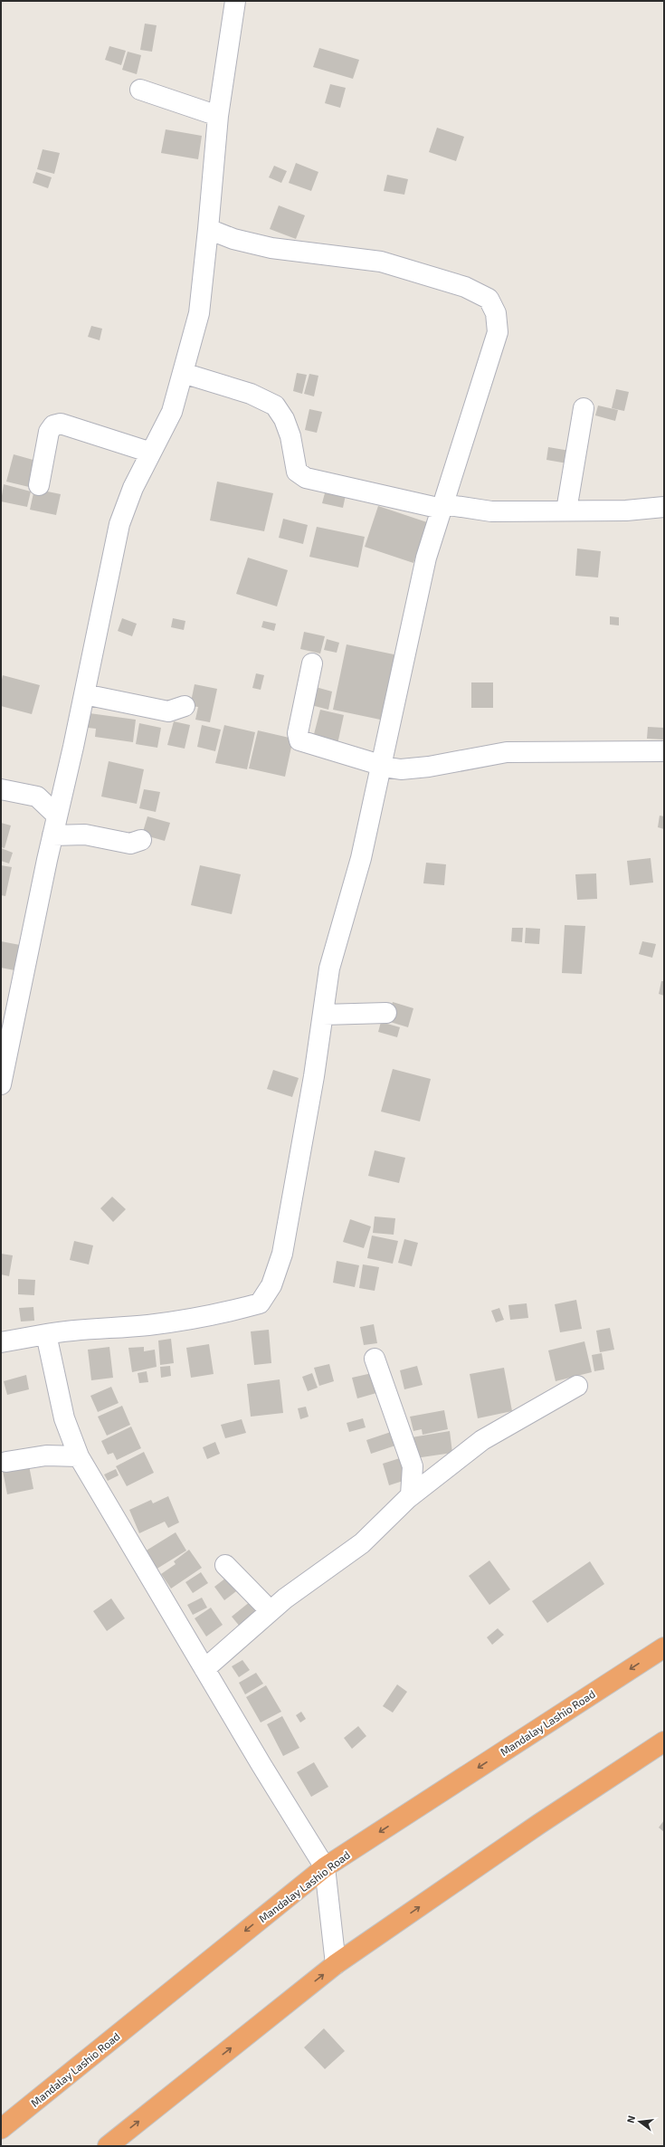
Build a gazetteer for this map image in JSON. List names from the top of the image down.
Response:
{
  "streets": {
    "highway": ["Mandalay Lashio Road"]
  },
  "north": "left"
}
